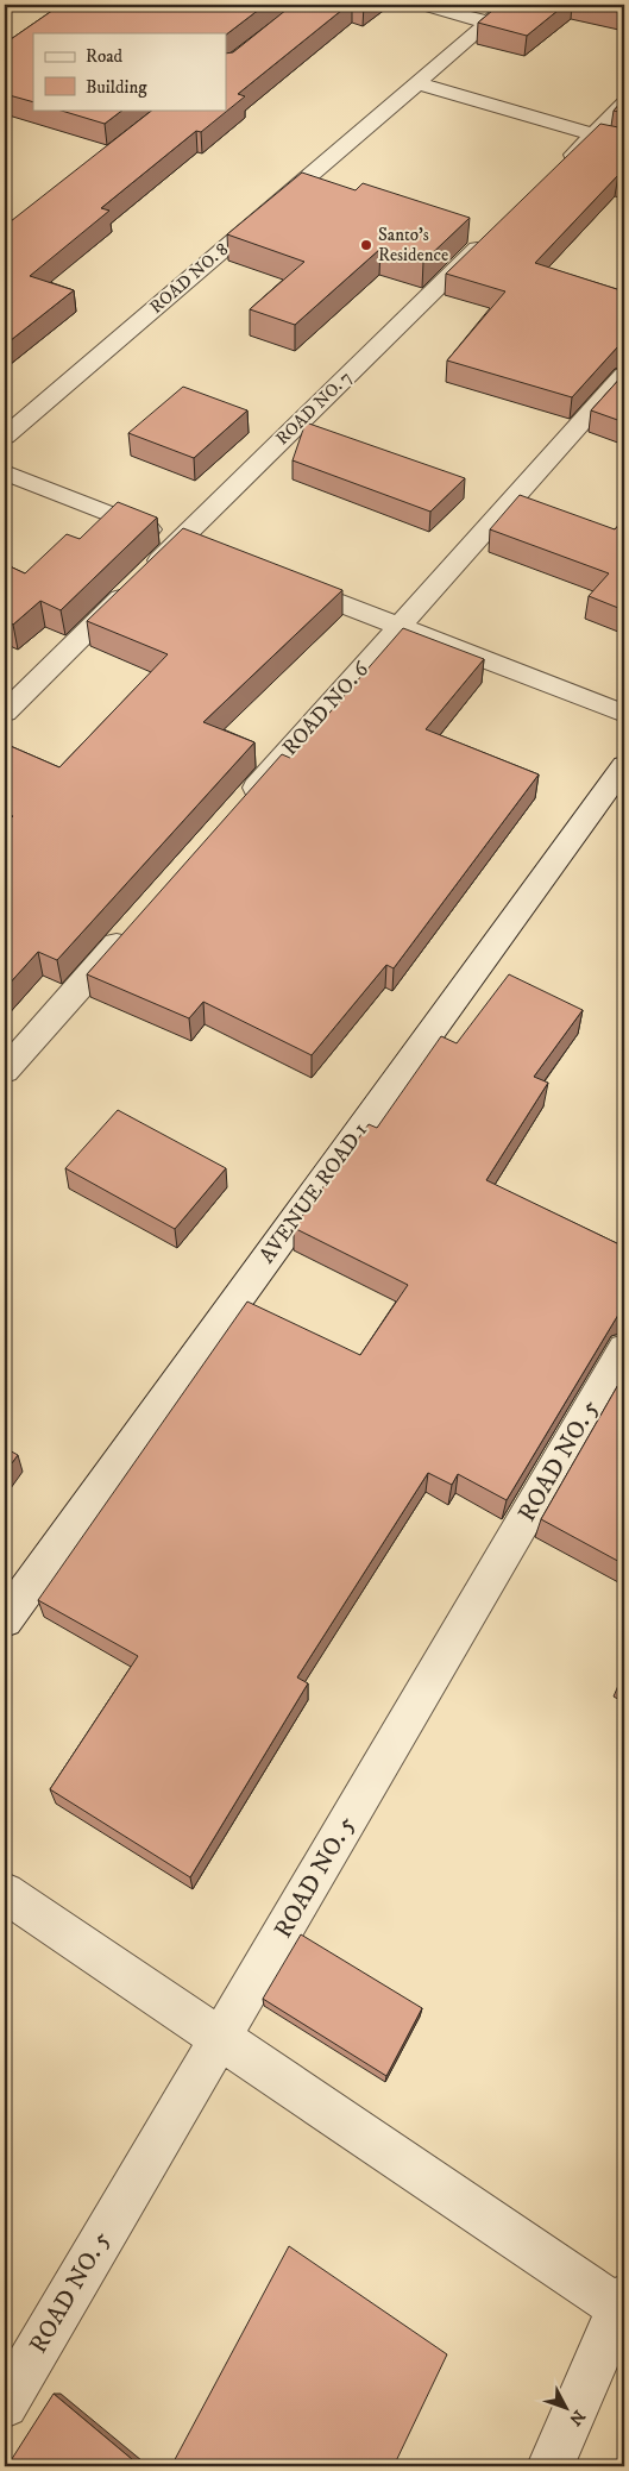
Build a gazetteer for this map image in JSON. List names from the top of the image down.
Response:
{
  "streets": {
    "street": [
      "ROAD NO. 8",
      "ROAD NO. 7",
      "ROAD NO. 6",
      "AVENUE ROAD 1",
      "ROAD NO. 5"
    ]
  },
  "places": ["Santo's Residence"],
  "legend": ["Road", "Building"],
  "north": "bottom right"
}
